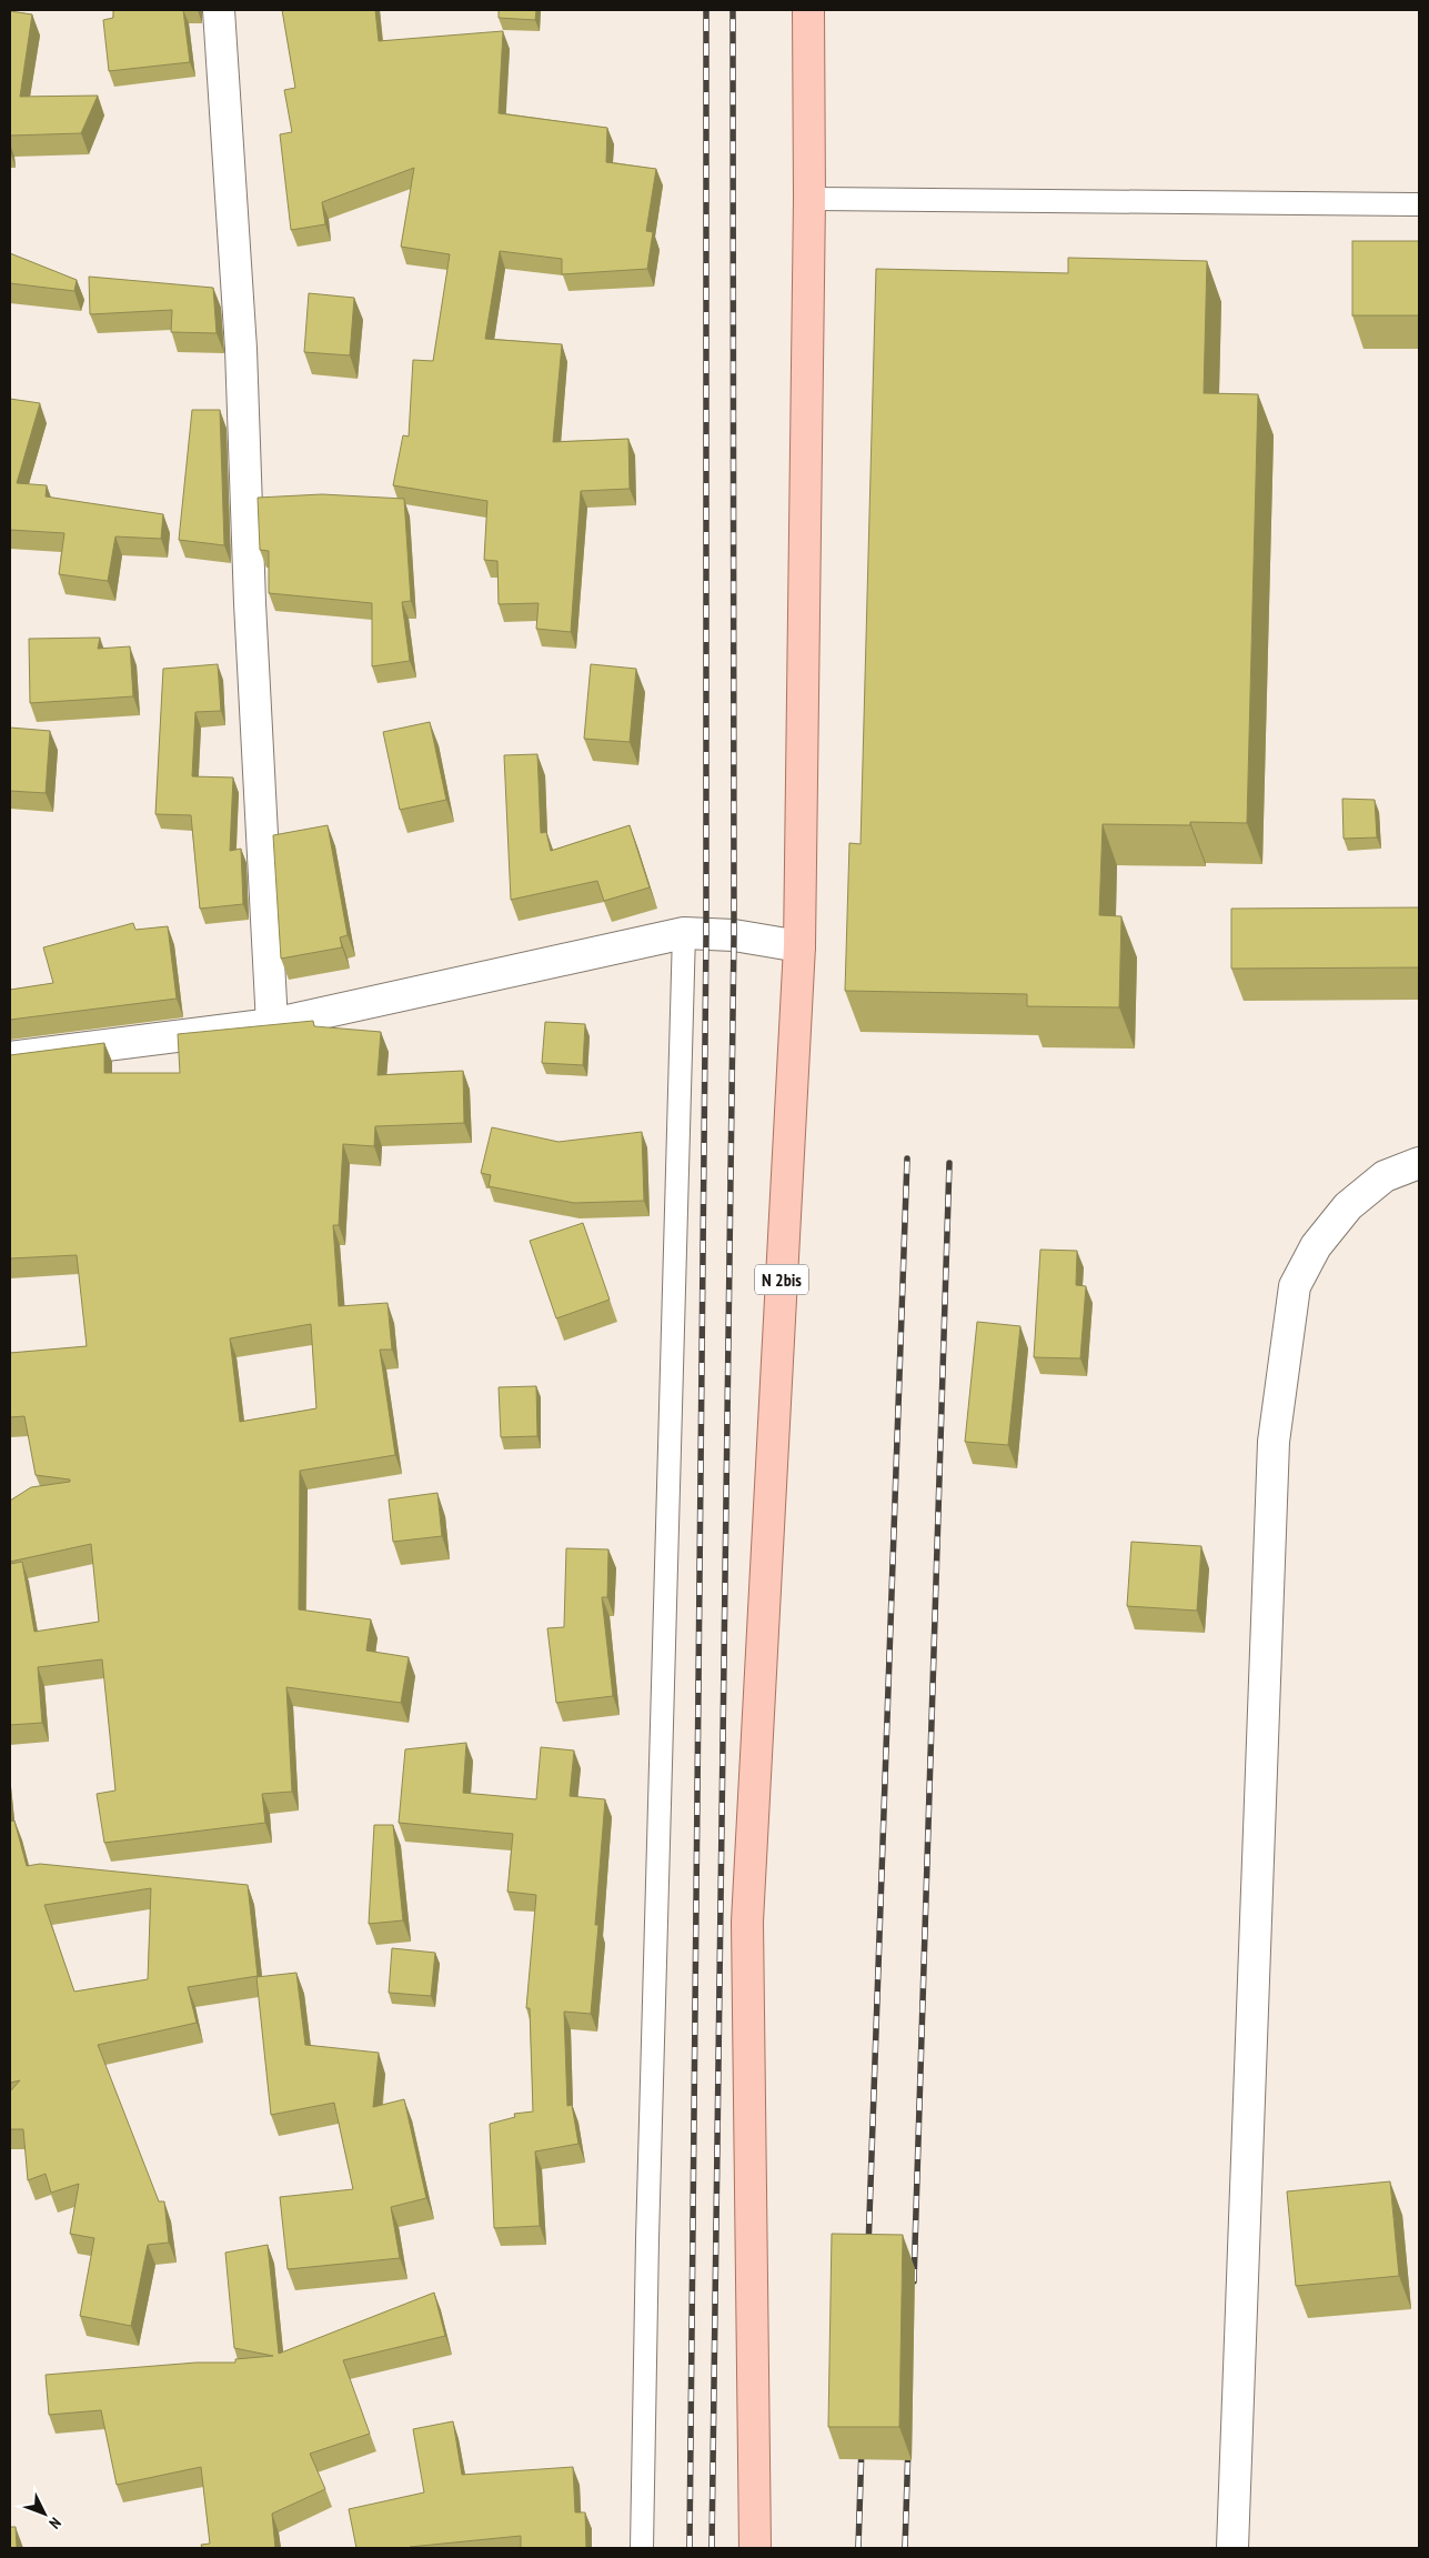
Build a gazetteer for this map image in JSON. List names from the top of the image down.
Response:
{
  "streets": {
    "main road": ["N 2bis"]
  },
  "north": "bottom right"
}
